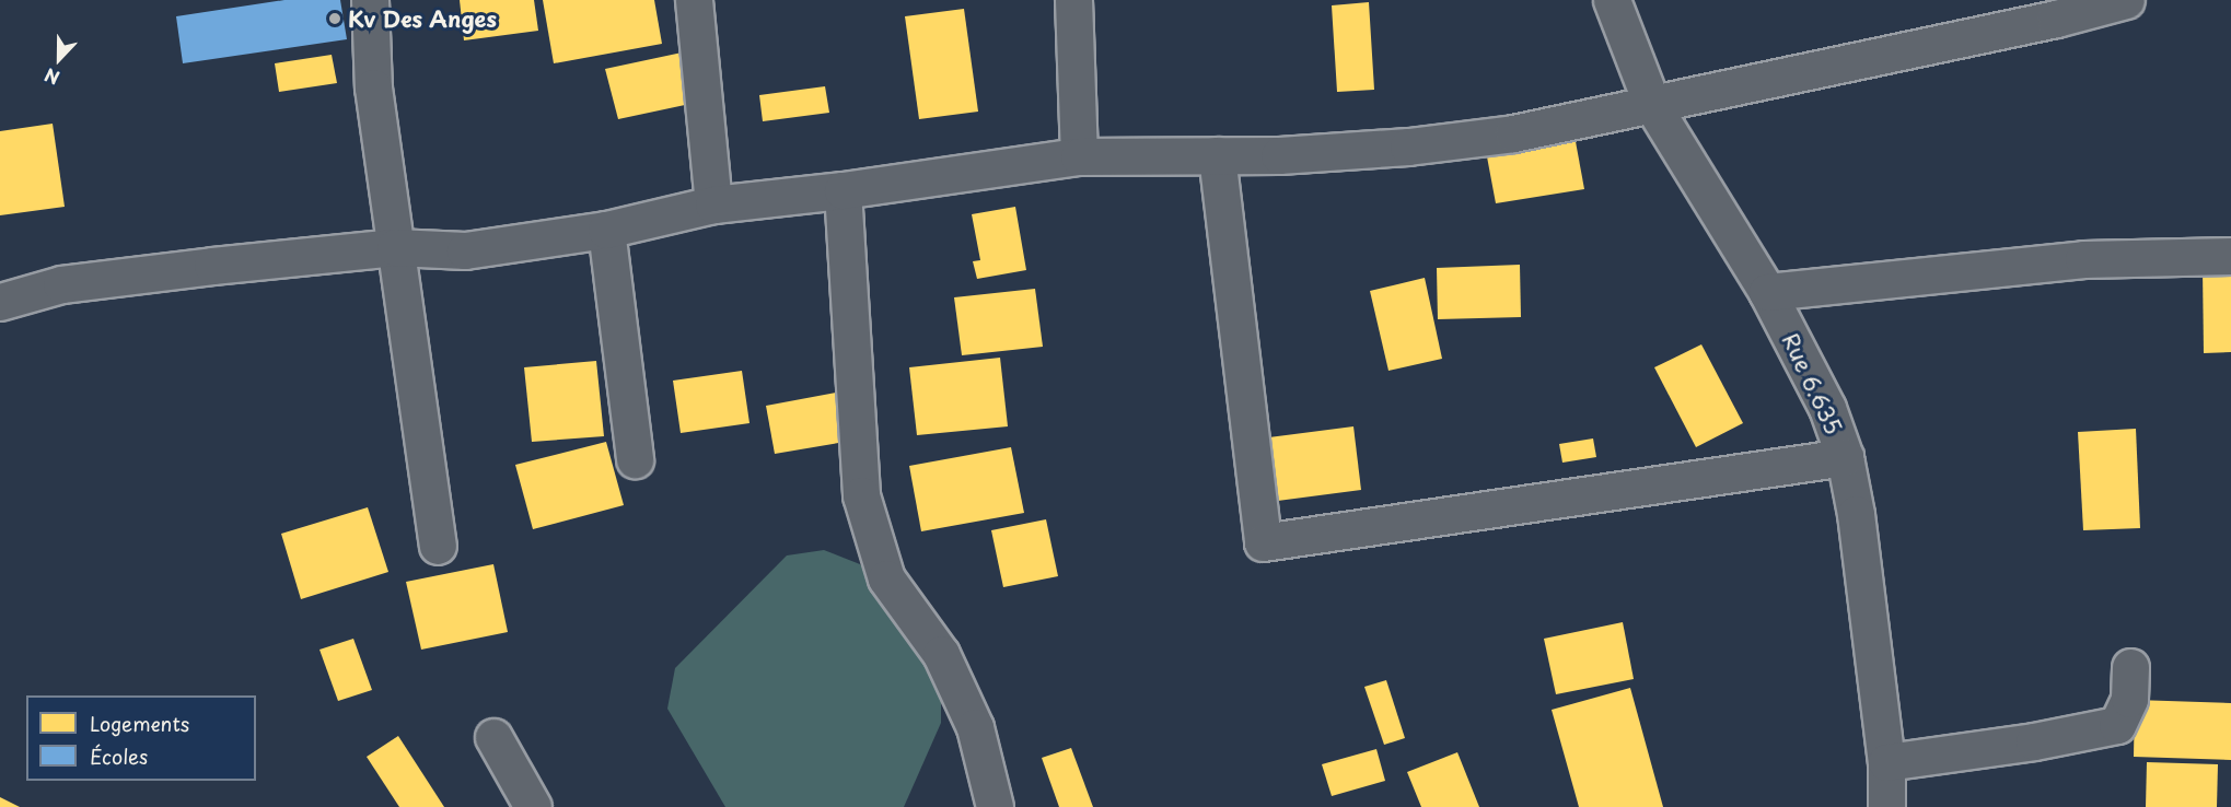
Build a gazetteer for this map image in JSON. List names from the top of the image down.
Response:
{
  "streets": {
    "street": ["Rue 6.635"]
  },
  "places": ["Kv Des Anges"],
  "legend": ["Logements", "Écoles"],
  "north": "bottom"
}
